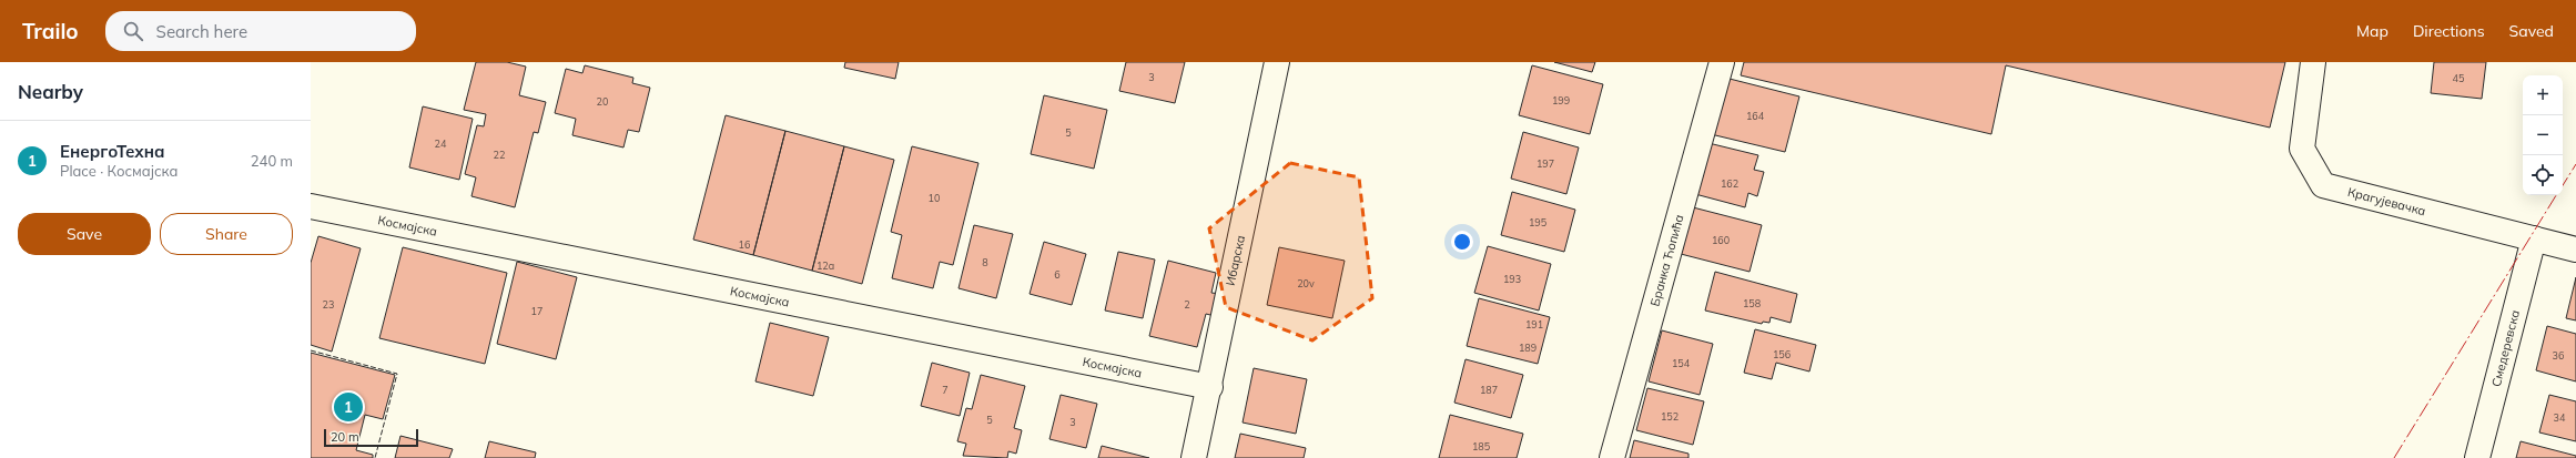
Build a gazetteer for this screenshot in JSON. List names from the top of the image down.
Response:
{
  "streets": {
    "street": [
      "Крагујевачка",
      "Космајска",
      "Бранка Ћопића",
      "Ибарска",
      "Смедеревска"
    ]
  },
  "crossings": [
    ["Крагујевачка", "Смедеревска"],
    ["Космајска", "Ибарска"]
  ],
  "house_numbers": [
    "3",
    "45",
    "199",
    "20",
    "164",
    "5",
    "24",
    "22",
    "197",
    "162",
    "10",
    "195",
    "160",
    "16",
    "8",
    "12a",
    "6",
    "193",
    "20v",
    "158",
    "23",
    "2",
    "17",
    "191",
    "189",
    "156",
    "36",
    "154",
    "7",
    "187",
    "152",
    "34",
    "5",
    "3",
    "185"
  ],
  "scale_bar": "20 m",
  "page": {
    "header": "Trailo",
    "search": "Search here",
    "nav": ["Map", "Directions", "Saved"],
    "heading": "Nearby",
    "map_buttons": ["+", "−"],
    "list": [
      {
        "mark": "1",
        "name": "ЕнергоТехна",
        "note": "Place · Космајска",
        "value": "240 m"
      }
    ],
    "buttons": ["Save", "Share"],
    "pins": "1",
    "scale": "20 m"
  }
}
